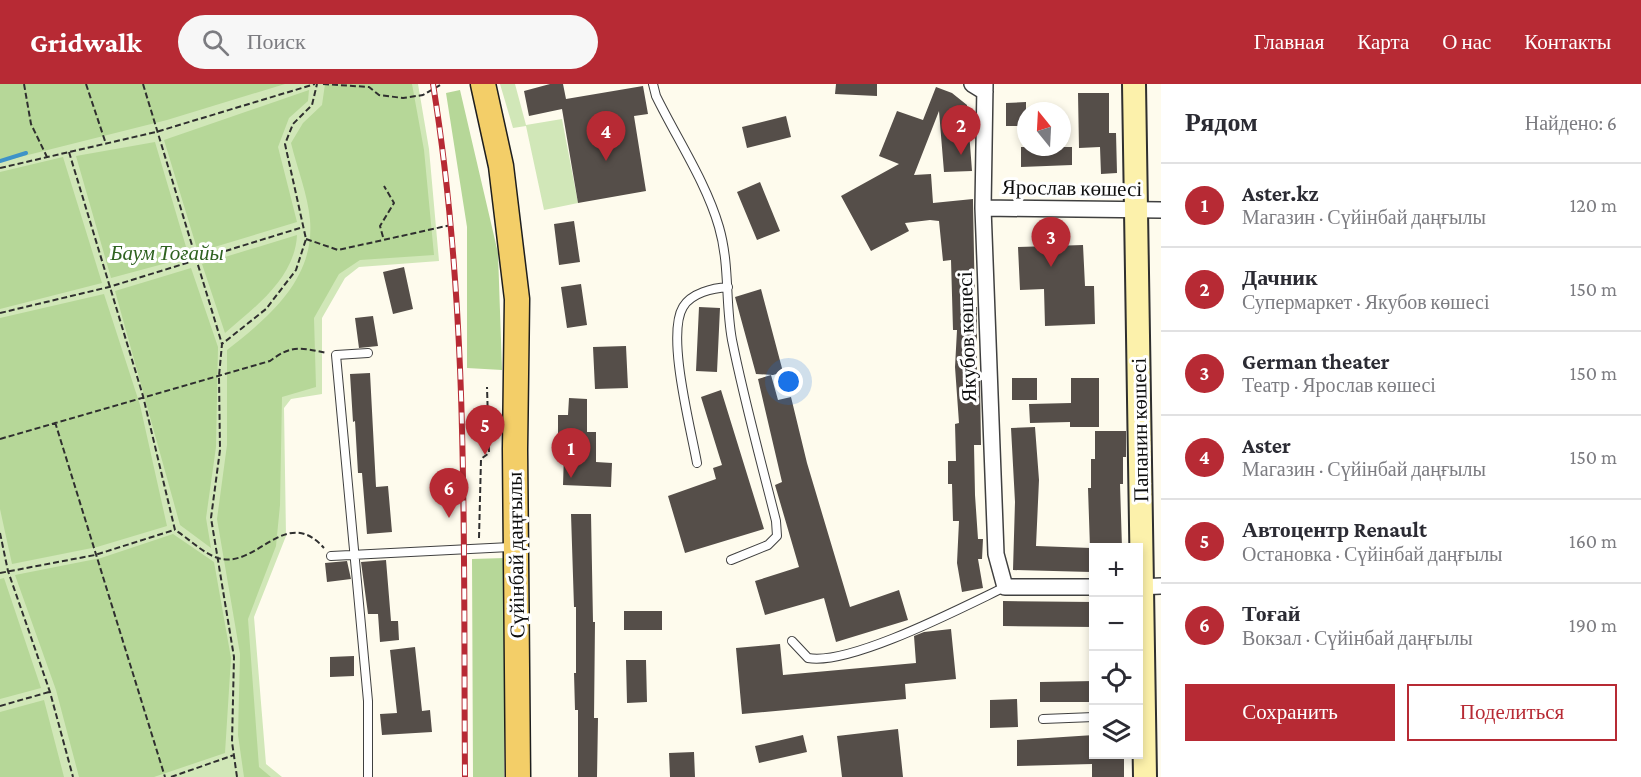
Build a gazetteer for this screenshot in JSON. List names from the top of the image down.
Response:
{
  "streets": {
    "main road": ["Папанин көшесі", "Сүйінбай даңғылы"],
    "street": ["Ярослав көшесі", "Якубов көшесі"]
  },
  "crossings": [
    ["Ярослав көшесі", "Якубов көшесі"],
    ["Ярослав көшесі", "Папанин көшесі"]
  ],
  "parks": ["Баум Тоғайы"],
  "north": "top",
  "page": {
    "header": "Gridwalk",
    "search": "Поиск",
    "nav": [
      "Главная",
      "Карта",
      "О нас",
      "Контакты"
    ],
    "heading": ["Рядом", "Найдено: 6"],
    "pins": [
      "2",
      "4",
      "3",
      "5",
      "1",
      "6"
    ],
    "list": [
      {
        "mark": "1",
        "name": "Aster.kz",
        "note": "Магазин · Сүйінбай даңғылы",
        "value": "120 m"
      },
      {
        "mark": "2",
        "name": "Дачник",
        "note": "Супермаркет · Якубов көшесі",
        "value": "150 m"
      },
      {
        "mark": "3",
        "name": "German theater",
        "note": "Театр · Ярослав көшесі",
        "value": "150 m"
      },
      {
        "mark": "4",
        "name": "Aster",
        "note": "Магазин · Сүйінбай даңғылы",
        "value": "150 m"
      },
      {
        "mark": "5",
        "name": "Автоцентр Renault",
        "note": "Остановка · Сүйінбай даңғылы",
        "value": "160 m"
      },
      {
        "mark": "6",
        "name": "Тоғай",
        "note": "Вокзал · Сүйінбай даңғылы",
        "value": "190 m"
      }
    ],
    "map_buttons": ["+", "−"],
    "buttons": ["Сохранить", "Поделиться"]
  }
}
